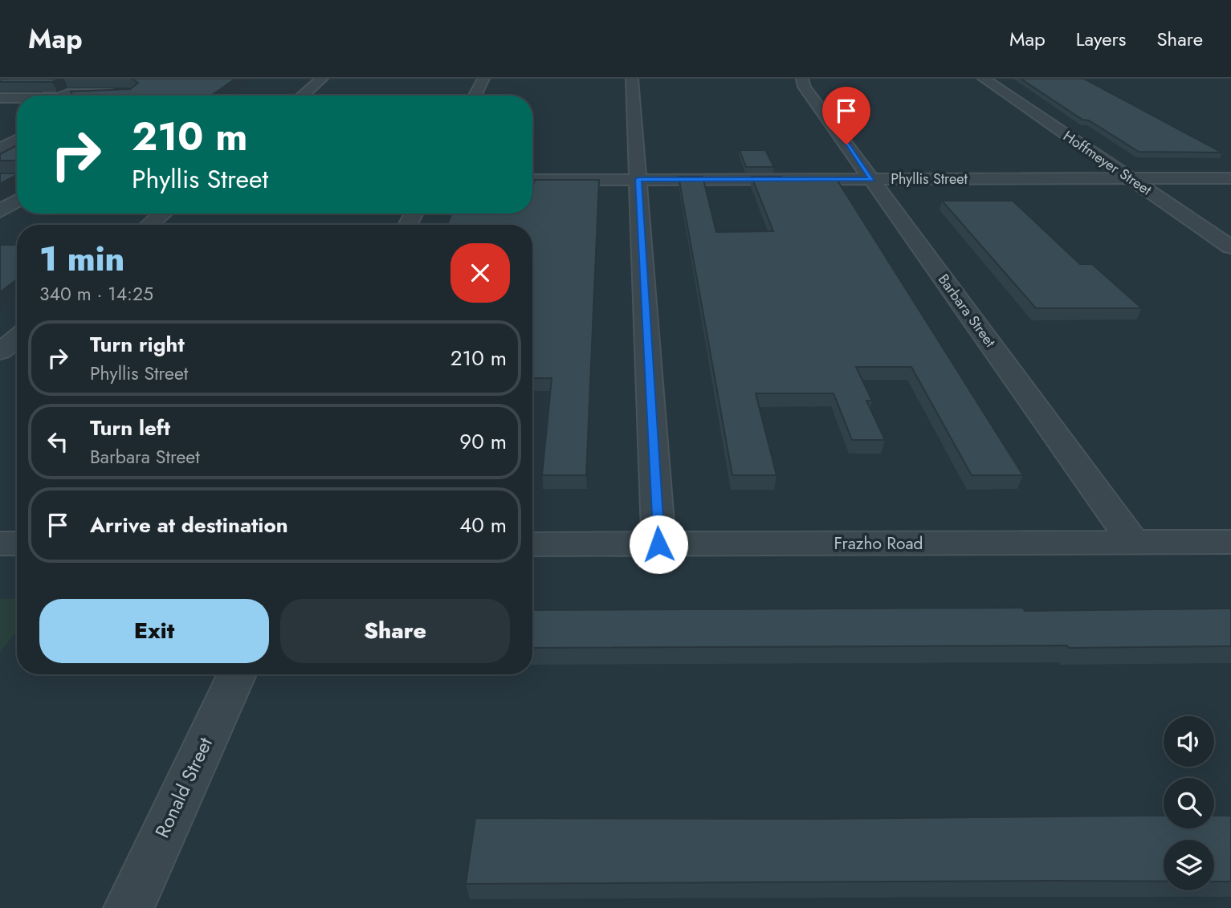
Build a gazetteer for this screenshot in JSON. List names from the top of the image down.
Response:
{
  "streets": {
    "street": [
      "Hoffmeyer Street",
      "Phyllis Street",
      "Barbara Street",
      "Frazho Road",
      "Ronald Street"
    ]
  },
  "crossings": [
    ["Hoffmeyer Street", "Phyllis Street"],
    ["Phyllis Street", "Barbara Street"],
    ["Barbara Street", "Frazho Road"]
  ],
  "page": {
    "header": "Map",
    "nav": ["Map", "Layers", "Share"],
    "turn": ["210 m", "Phyllis Street"],
    "heading": ["1 min", "340 m · 14:25"],
    "list": [
      {
        "name": "Turn right",
        "note": "Phyllis Street",
        "value": "210 m"
      },
      {
        "name": "Turn left",
        "note": "Barbara Street",
        "value": "90 m"
      },
      {
        "name": "Arrive at destination",
        "value": "40 m"
      }
    ],
    "buttons": ["Exit", "Share"]
  }
}
